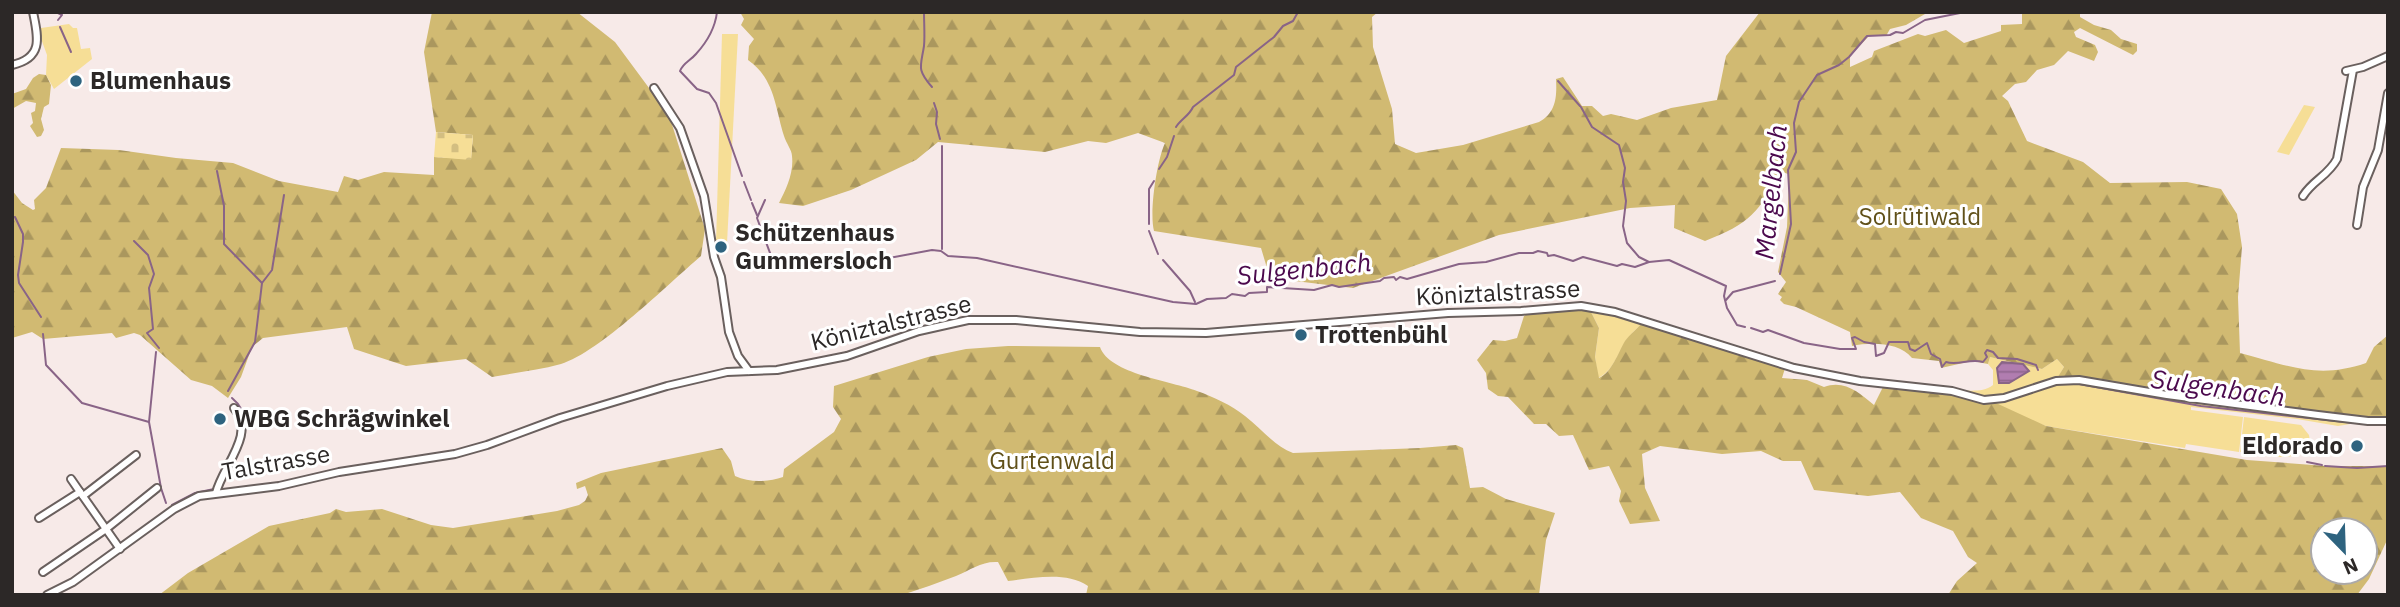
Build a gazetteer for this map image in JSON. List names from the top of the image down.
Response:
{
  "streets": {
    "street": ["Köniztalstrasse", "Talstrasse"]
  },
  "crossings": [
    ["Köniztalstrasse", "Talstrasse"]
  ],
  "water": ["Margelbach", "Sulgenbach"],
  "parks": ["Solrütiwald", "Gurtenwald"],
  "places": [
    "Blumenhaus",
    "Schützenhaus Gummersloch",
    "Trottenbühl",
    "WBG Schrägwinkel",
    "Eldorado"
  ],
  "north": "bottom right"
}
